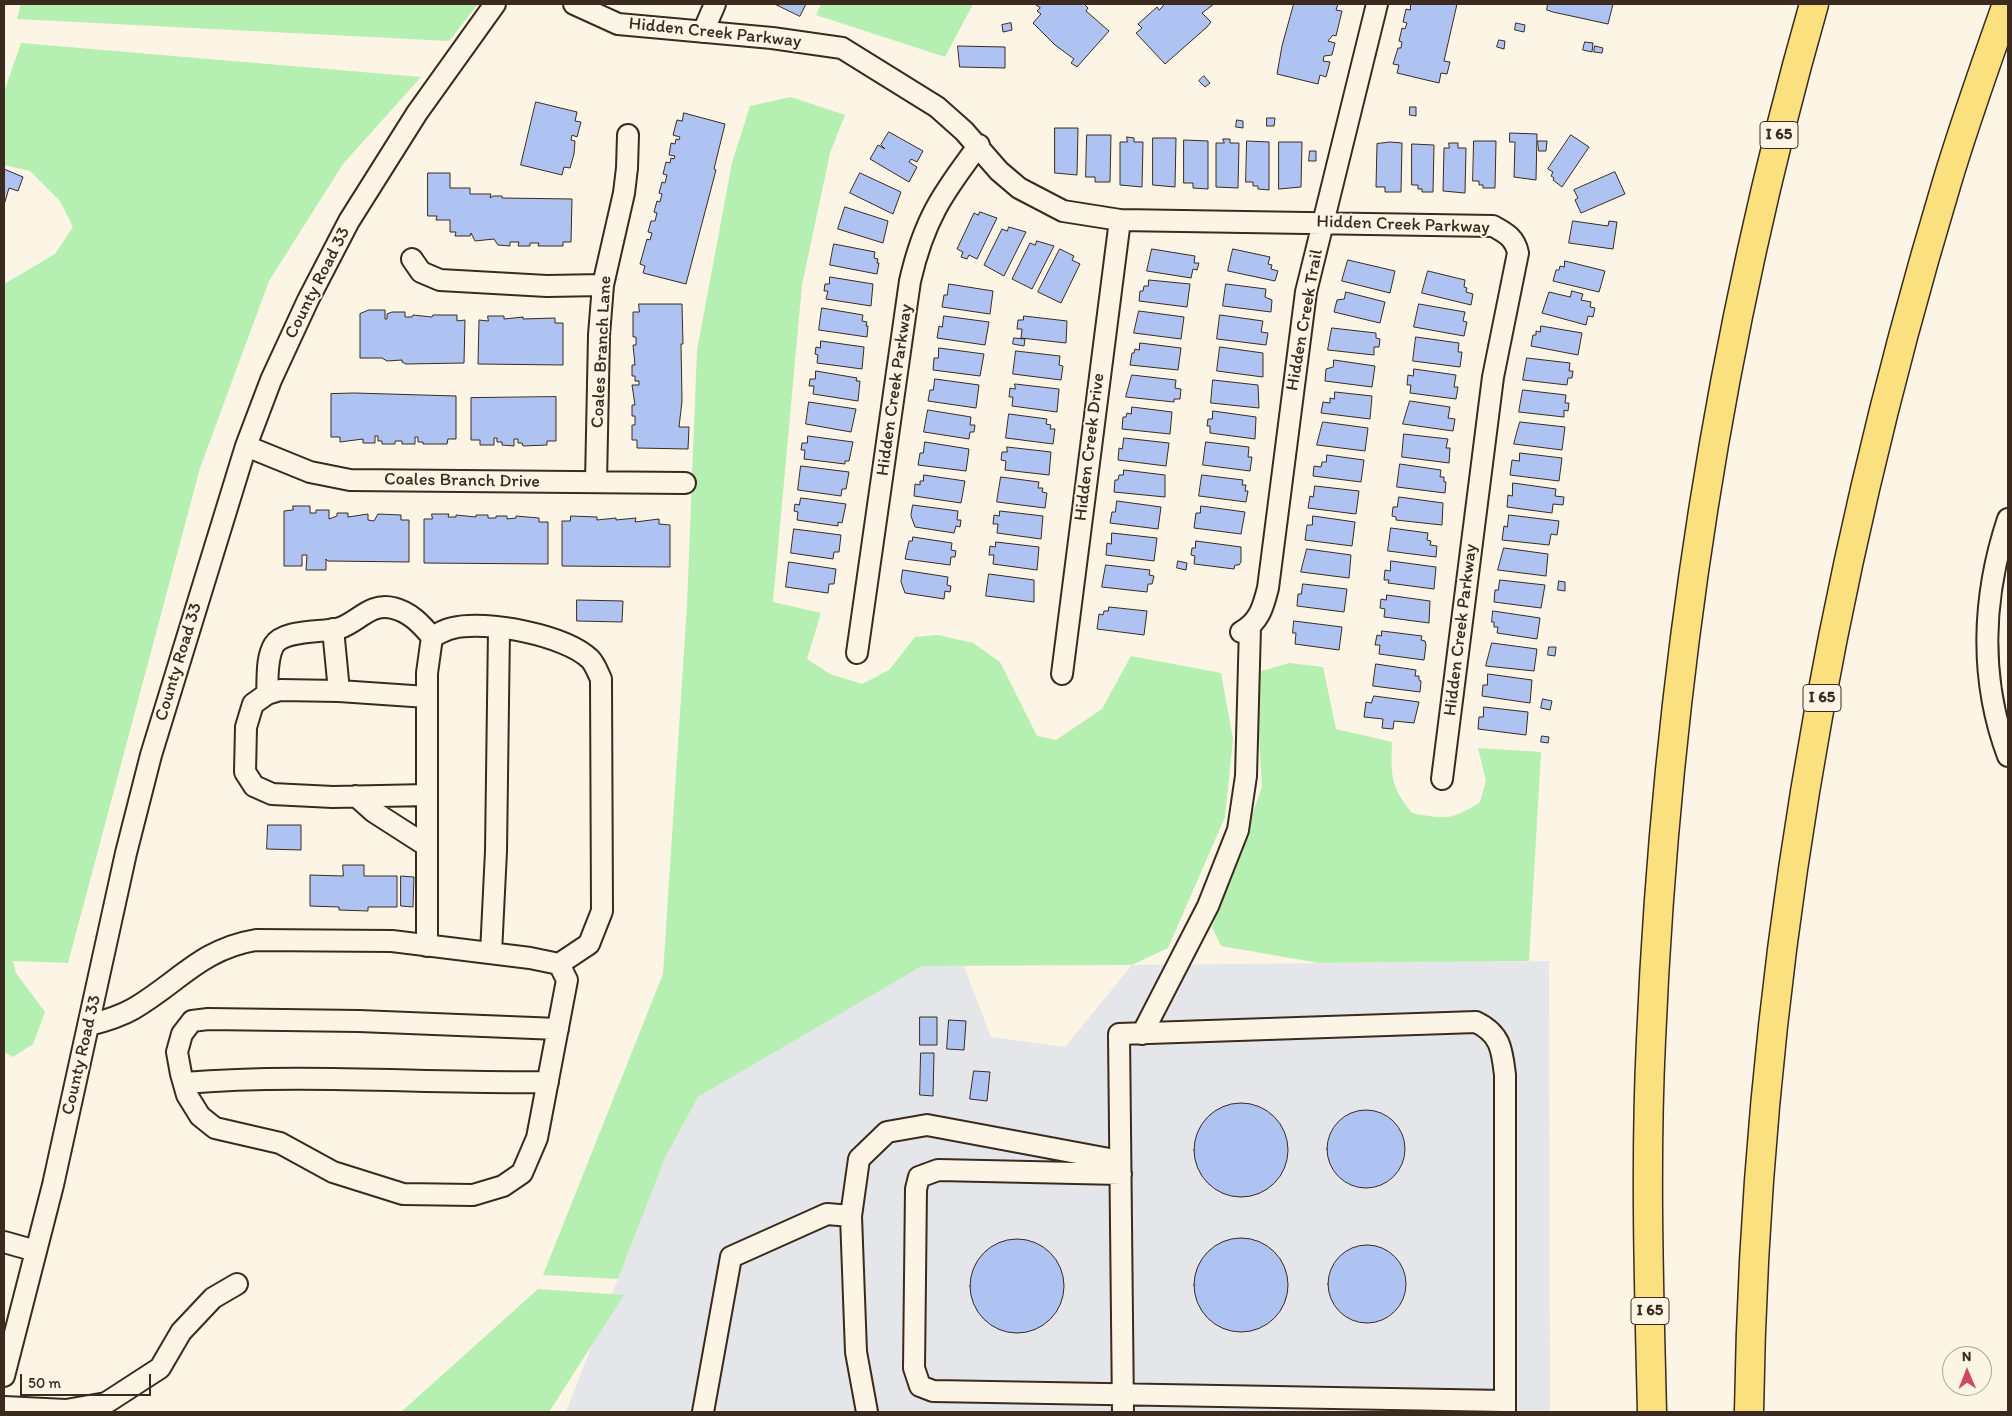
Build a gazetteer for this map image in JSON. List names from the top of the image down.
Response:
{
  "streets": {
    "highway": ["I 65"],
    "street": [
      "Hidden Creek Parkway",
      "County Road 33",
      "Hidden Creek Trail",
      "Coales Branch Lane",
      "Hidden Creek Drive",
      "Coales Branch Drive"
    ]
  },
  "crossings": [
    ["Hidden Creek Parkway", "Hidden Creek Trail"],
    ["Hidden Creek Parkway", "Hidden Creek Drive"],
    ["County Road 33", "Coales Branch Drive"],
    ["Coales Branch Lane", "Coales Branch Drive"]
  ],
  "scale_bar": "50 m",
  "north": "top"
}
